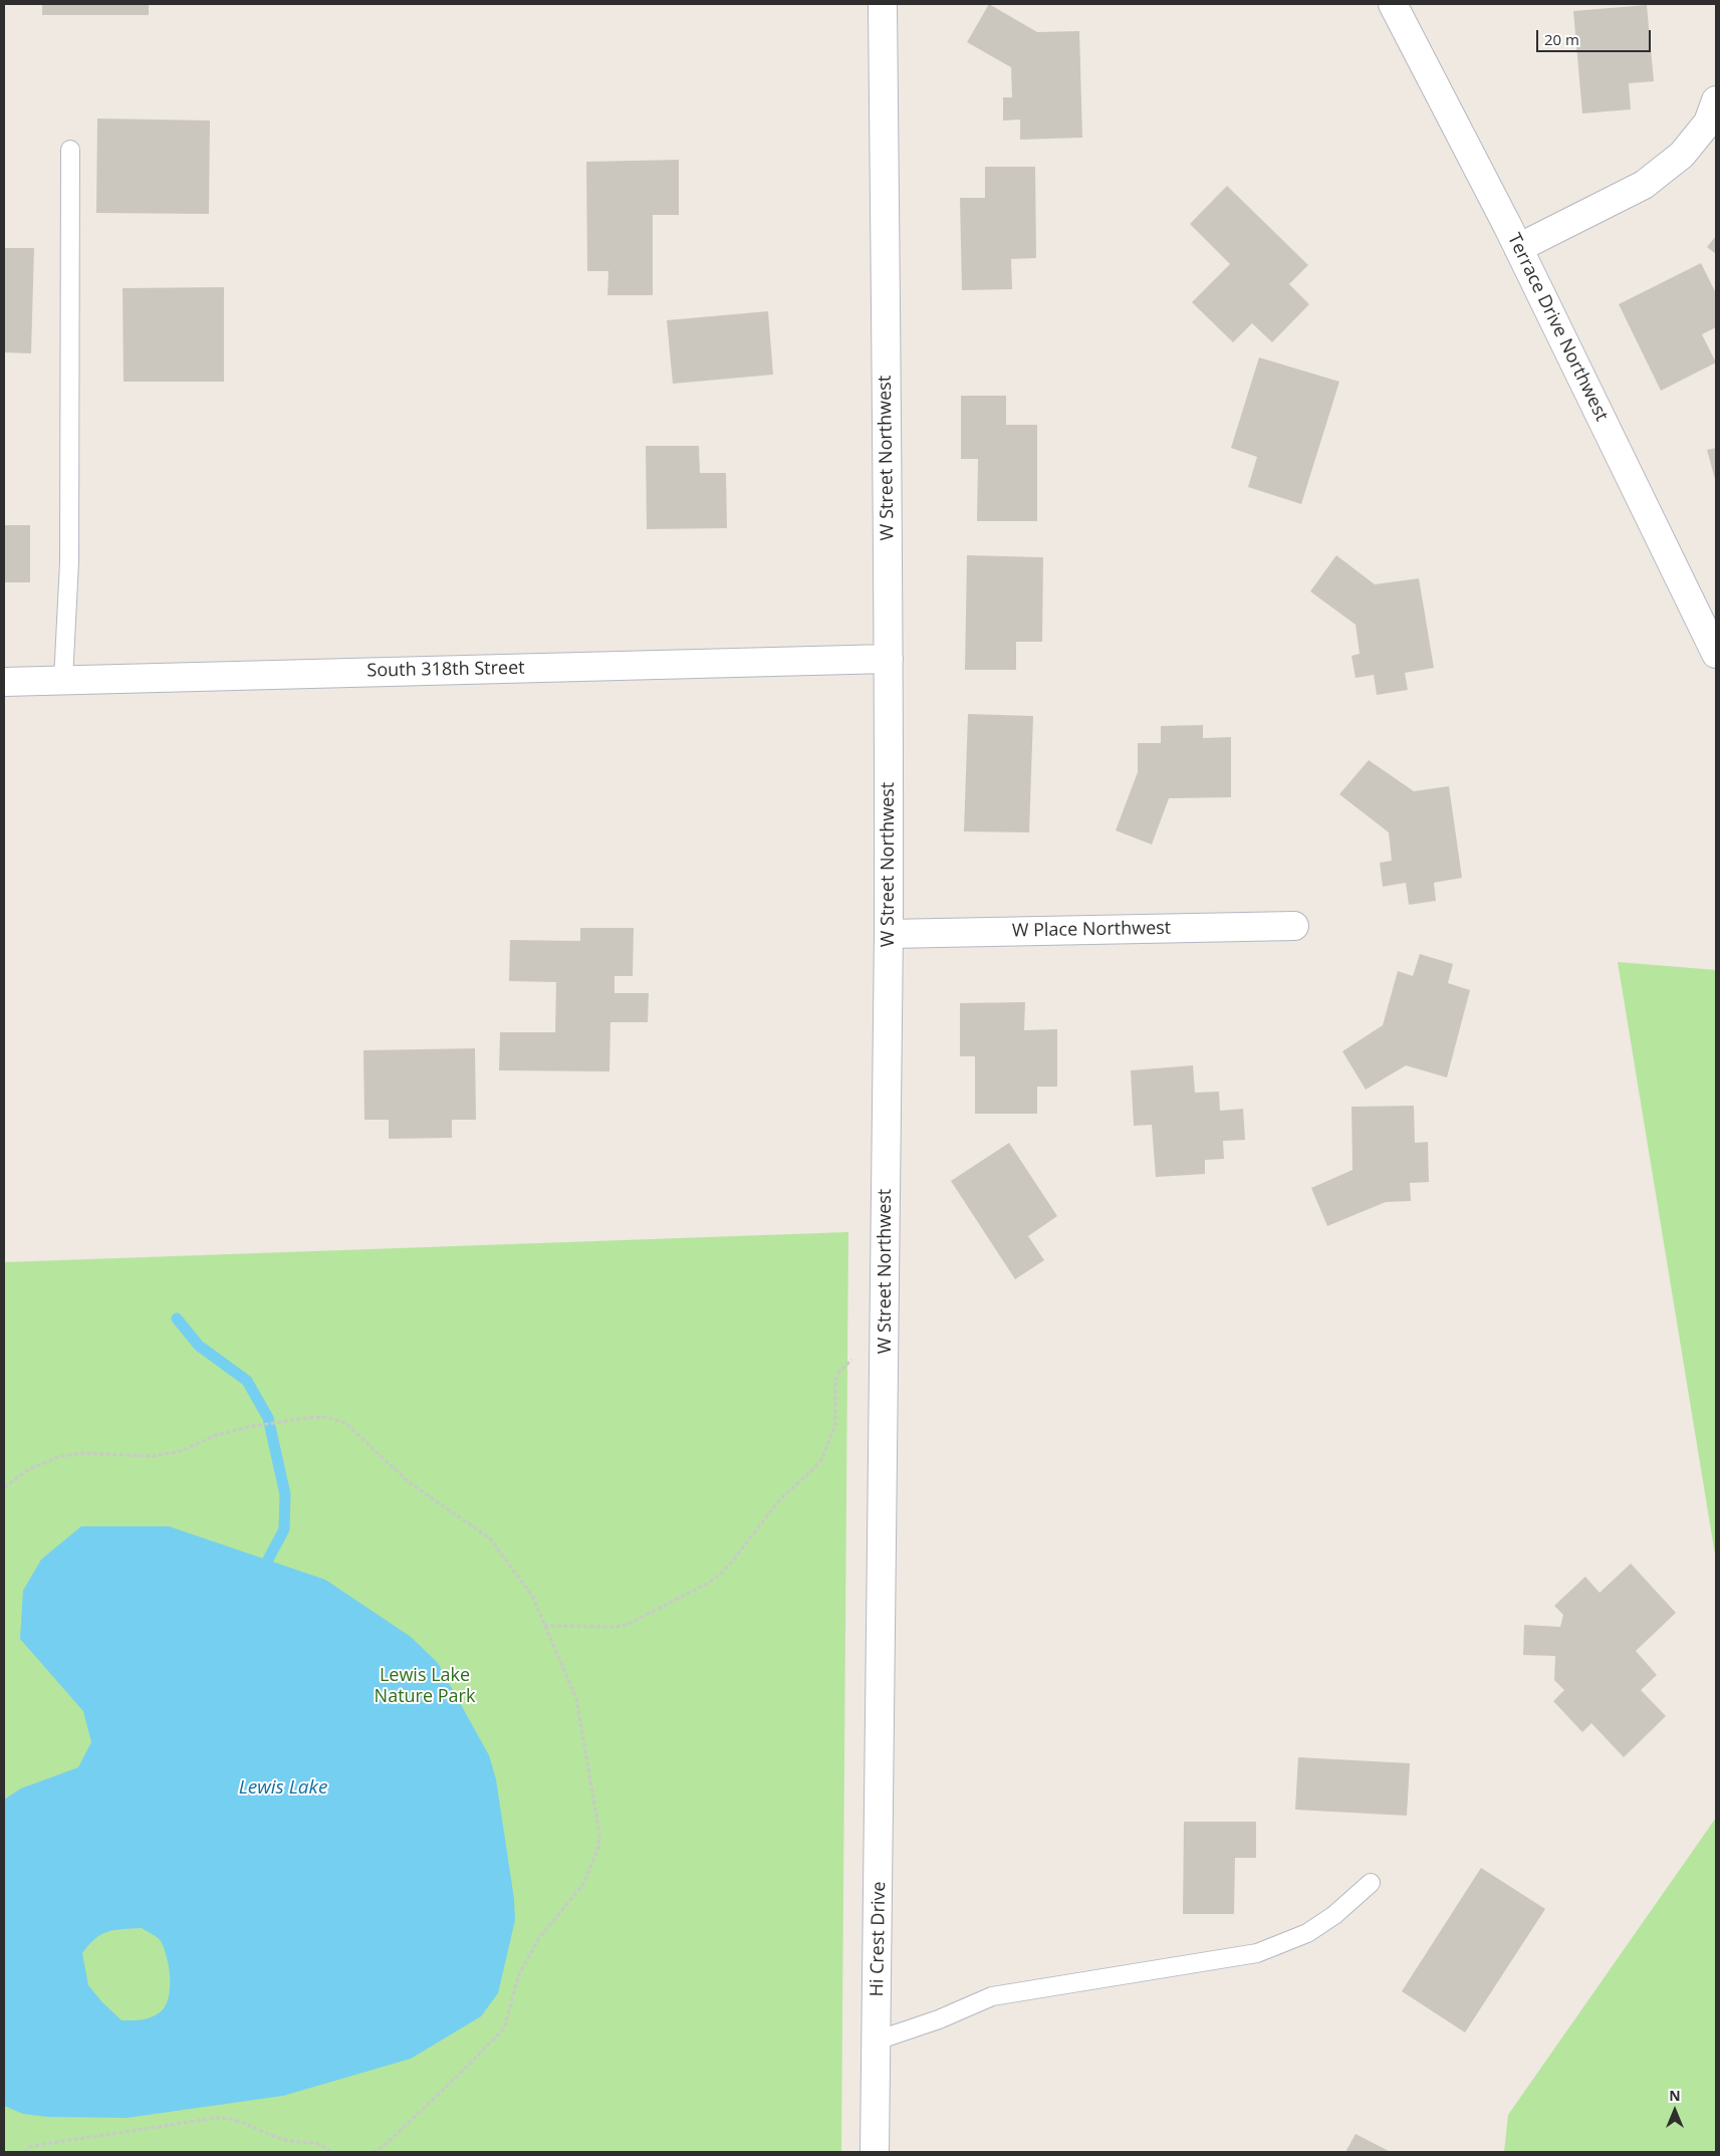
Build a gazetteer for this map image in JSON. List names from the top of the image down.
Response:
{
  "streets": {
    "street": [
      "Terrace Drive Northwest",
      "W Street Northwest",
      "South 318th Street",
      "W Place Northwest",
      "Hi Crest Drive"
    ]
  },
  "crossings": [
    ["W Street Northwest", "South 318th Street"],
    ["W Street Northwest", "W Place Northwest"],
    ["W Street Northwest", "Hi Crest Drive"]
  ],
  "water": ["Lewis Lake"],
  "parks": ["Lewis Lake Nature Park"],
  "scale_bar": "20 m",
  "north": "top"
}
